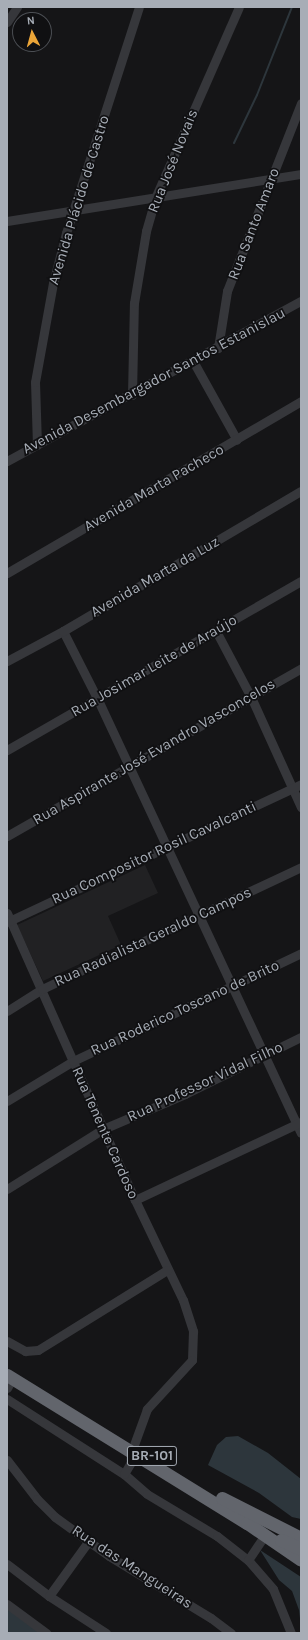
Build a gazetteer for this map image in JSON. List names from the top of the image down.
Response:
{
  "streets": {
    "highway": ["BR-101"],
    "street": [
      "Rua José Novais",
      "Avenida Plácido de Castro",
      "Rua Santo Amaro",
      "Avenida Desembargador Santos Estanislau",
      "Avenida Marta Pacheco",
      "Avenida Marta da Luz",
      "Rua Josimar Leite de Araújo",
      "Rua Aspirante José Evandro Vasconcelos",
      "Rua Compositor Rosil Cavalcanti",
      "Rua Radialista Geraldo Campos",
      "Rua Roderico Toscano de Brito",
      "Rua Professor Vidal Filho",
      "Rua Tenente Cardoso",
      "Rua das Mangueiras"
    ]
  },
  "crossings": [
    ["Rua José Novais", "Avenida Desembargador Santos Estanislau"],
    ["Avenida Plácido de Castro", "Avenida Desembargador Santos Estanislau"],
    ["Rua Santo Amaro", "Avenida Desembargador Santos Estanislau"],
    ["Rua Compositor Rosil Cavalcanti", "Rua Tenente Cardoso"],
    ["Rua Radialista Geraldo Campos", "Rua Tenente Cardoso"],
    ["Rua Roderico Toscano de Brito", "Rua Tenente Cardoso"],
    ["Rua Professor Vidal Filho", "Rua Tenente Cardoso"],
    ["Rua Tenente Cardoso", "BR-101"]
  ],
  "north": "top"
}
